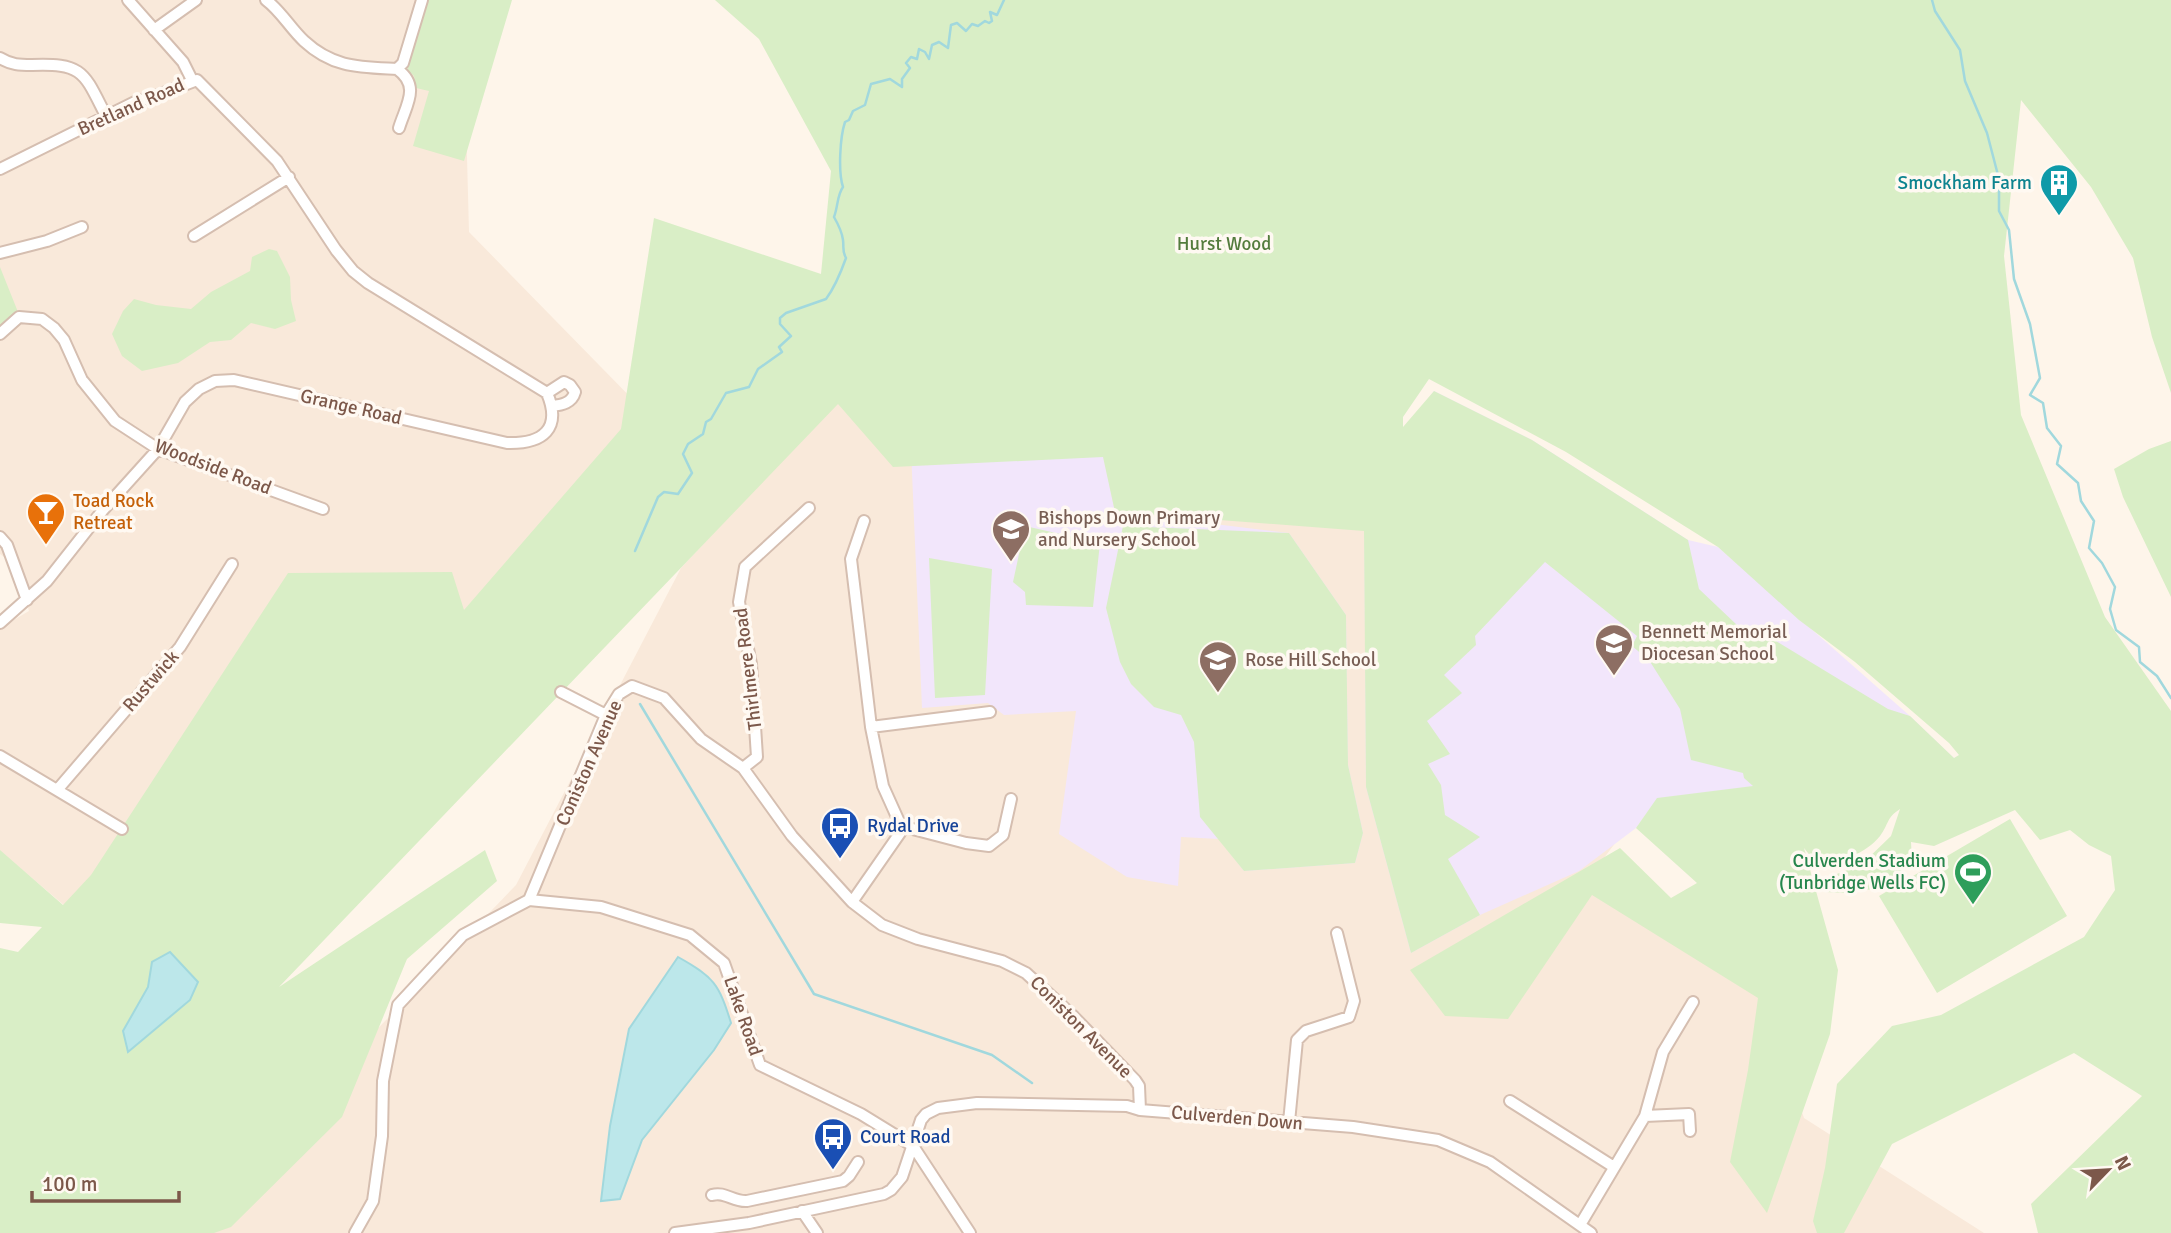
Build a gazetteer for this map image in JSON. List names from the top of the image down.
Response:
{
  "streets": {
    "street": [
      "Bretland Road",
      "Grange Road",
      "Woodside Road",
      "Thirlmere Road",
      "Rustwick",
      "Coniston Avenue",
      "Lake Road",
      "Culverden Down"
    ]
  },
  "crossings": [
    ["Grange Road", "Woodside Road"],
    ["Thirlmere Road", "Coniston Avenue"],
    ["Coniston Avenue", "Lake Road"],
    ["Coniston Avenue", "Culverden Down"],
    ["Lake Road", "Culverden Down"]
  ],
  "parks": ["Hurst Wood"],
  "places": {
    "building": ["Smockham Farm"],
    "bar": ["Toad Rock Retreat"],
    "school or university": ["Bishops Down Primary and Nursery School", "Bennett Memorial Diocesan School", "Rose Hill School"],
    "bus stop": ["Rydal Drive", "Court Road"],
    "sports": ["Culverden Stadium (Tunbridge Wells FC)"]
  },
  "scale_bar": "100 m",
  "north": "top right"
}
